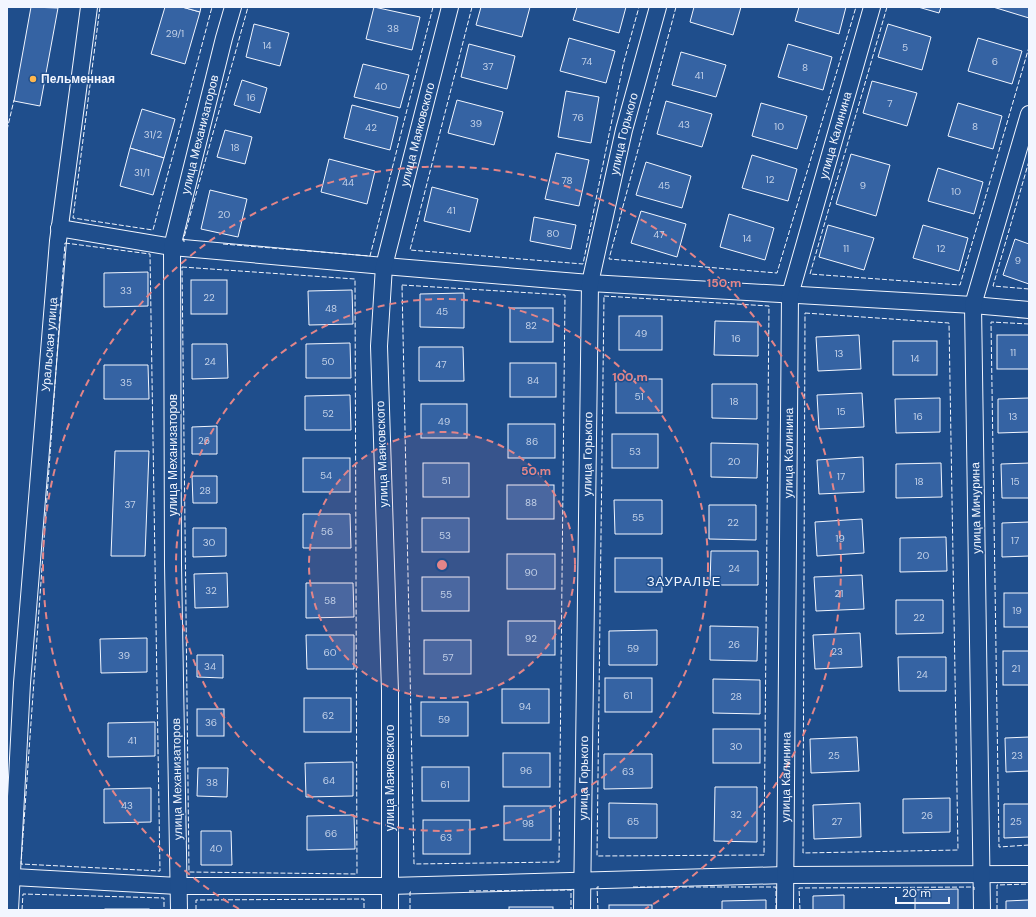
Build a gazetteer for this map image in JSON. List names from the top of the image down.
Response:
{
  "streets": {
    "street": [
      "улица Механизаторов",
      "улица Горького",
      "улица Маяковского",
      "улица Калинина",
      "Уральская улица",
      "улица Мичурина"
    ]
  },
  "districts": ["ЗАУРАЛЬЕ"],
  "places": ["Пельменная"],
  "house_numbers": [
    "38",
    "29/1",
    "14",
    "5",
    "74",
    "6",
    "37",
    "8",
    "41",
    "40",
    "16",
    "7",
    "76",
    "39",
    "43",
    "10",
    "8",
    "42",
    "31/2",
    "18",
    "31/1",
    "12",
    "78",
    "44",
    "45",
    "9",
    "10",
    "41",
    "20",
    "80",
    "47",
    "14",
    "11",
    "12",
    "9",
    "33",
    "22",
    "48",
    "45",
    "82",
    "49",
    "16",
    "11",
    "13",
    "14",
    "24",
    "50",
    "47",
    "84",
    "35",
    "51",
    "18",
    "15",
    "52",
    "16",
    "13",
    "49",
    "26",
    "86",
    "53",
    "20",
    "54",
    "17",
    "51",
    "18",
    "15",
    "28",
    "88",
    "37",
    "55",
    "22",
    "56",
    "53",
    "19",
    "17",
    "30",
    "20",
    "24",
    "90",
    "32",
    "21",
    "55",
    "58",
    "19",
    "22",
    "92",
    "26",
    "59",
    "23",
    "60",
    "39",
    "57",
    "34",
    "21",
    "24",
    "61",
    "28",
    "94",
    "62",
    "59",
    "36",
    "41",
    "30",
    "25",
    "23",
    "96",
    "63",
    "64",
    "38",
    "61",
    "43",
    "32",
    "26",
    "65",
    "27",
    "25",
    "98",
    "66",
    "63",
    "40"
  ],
  "scale_bar": "20 m",
  "rings": ["150 m", "100 m", "50 m"]
}
